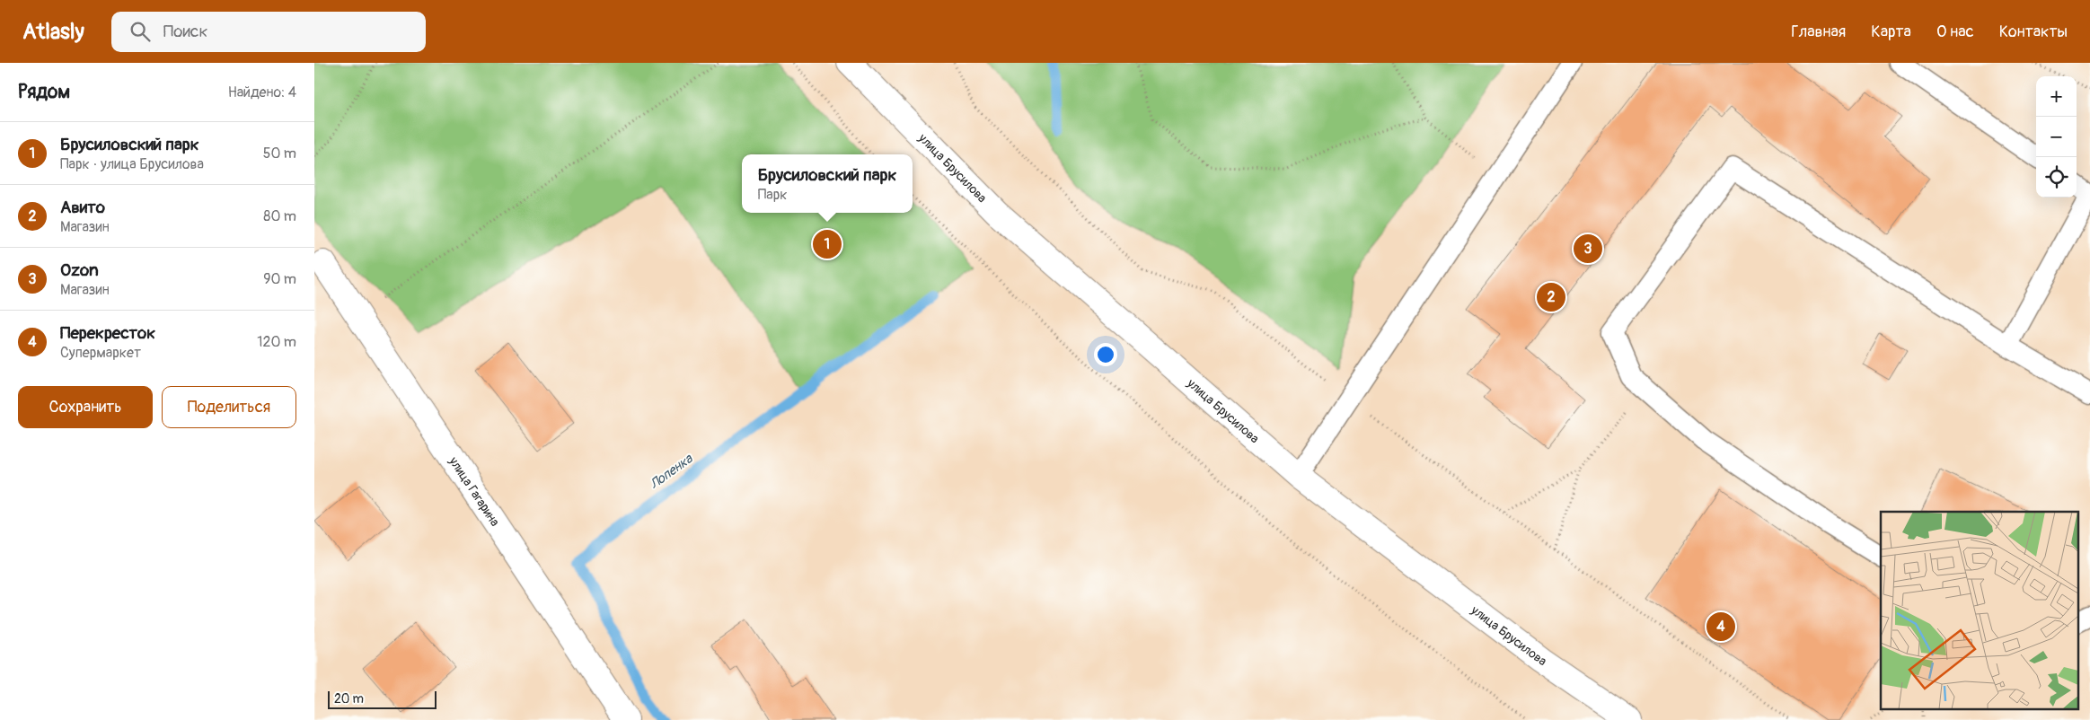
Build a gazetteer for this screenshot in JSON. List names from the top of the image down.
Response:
{
  "streets": {
    "street": ["улица Брусилова", "улица Гагарина"]
  },
  "water": ["Лопенка"],
  "scale_bar": "20 m",
  "page": {
    "header": "Atlasly",
    "search": "Поиск",
    "nav": [
      "Главная",
      "Карта",
      "О нас",
      "Контакты"
    ],
    "heading": ["Рядом", "Найдено: 4"],
    "map_buttons": ["+", "−"],
    "list": [
      {
        "mark": "1",
        "name": "Брусиловский парк",
        "note": "Парк · улица Брусилова",
        "value": "50 m"
      },
      {
        "mark": "2",
        "name": "Авито",
        "note": "Магазин",
        "value": "80 m"
      },
      {
        "mark": "3",
        "name": "Ozon",
        "note": "Магазин",
        "value": "90 m"
      },
      {
        "mark": "4",
        "name": "Перекресток",
        "note": "Супермаркет",
        "value": "120 m"
      }
    ],
    "popup": ["Брусиловский парк", "Парк"],
    "pins": [
      "1",
      "3",
      "2",
      "4"
    ],
    "buttons": ["Сохранить", "Поделиться"],
    "scale": "20 m"
  }
}
